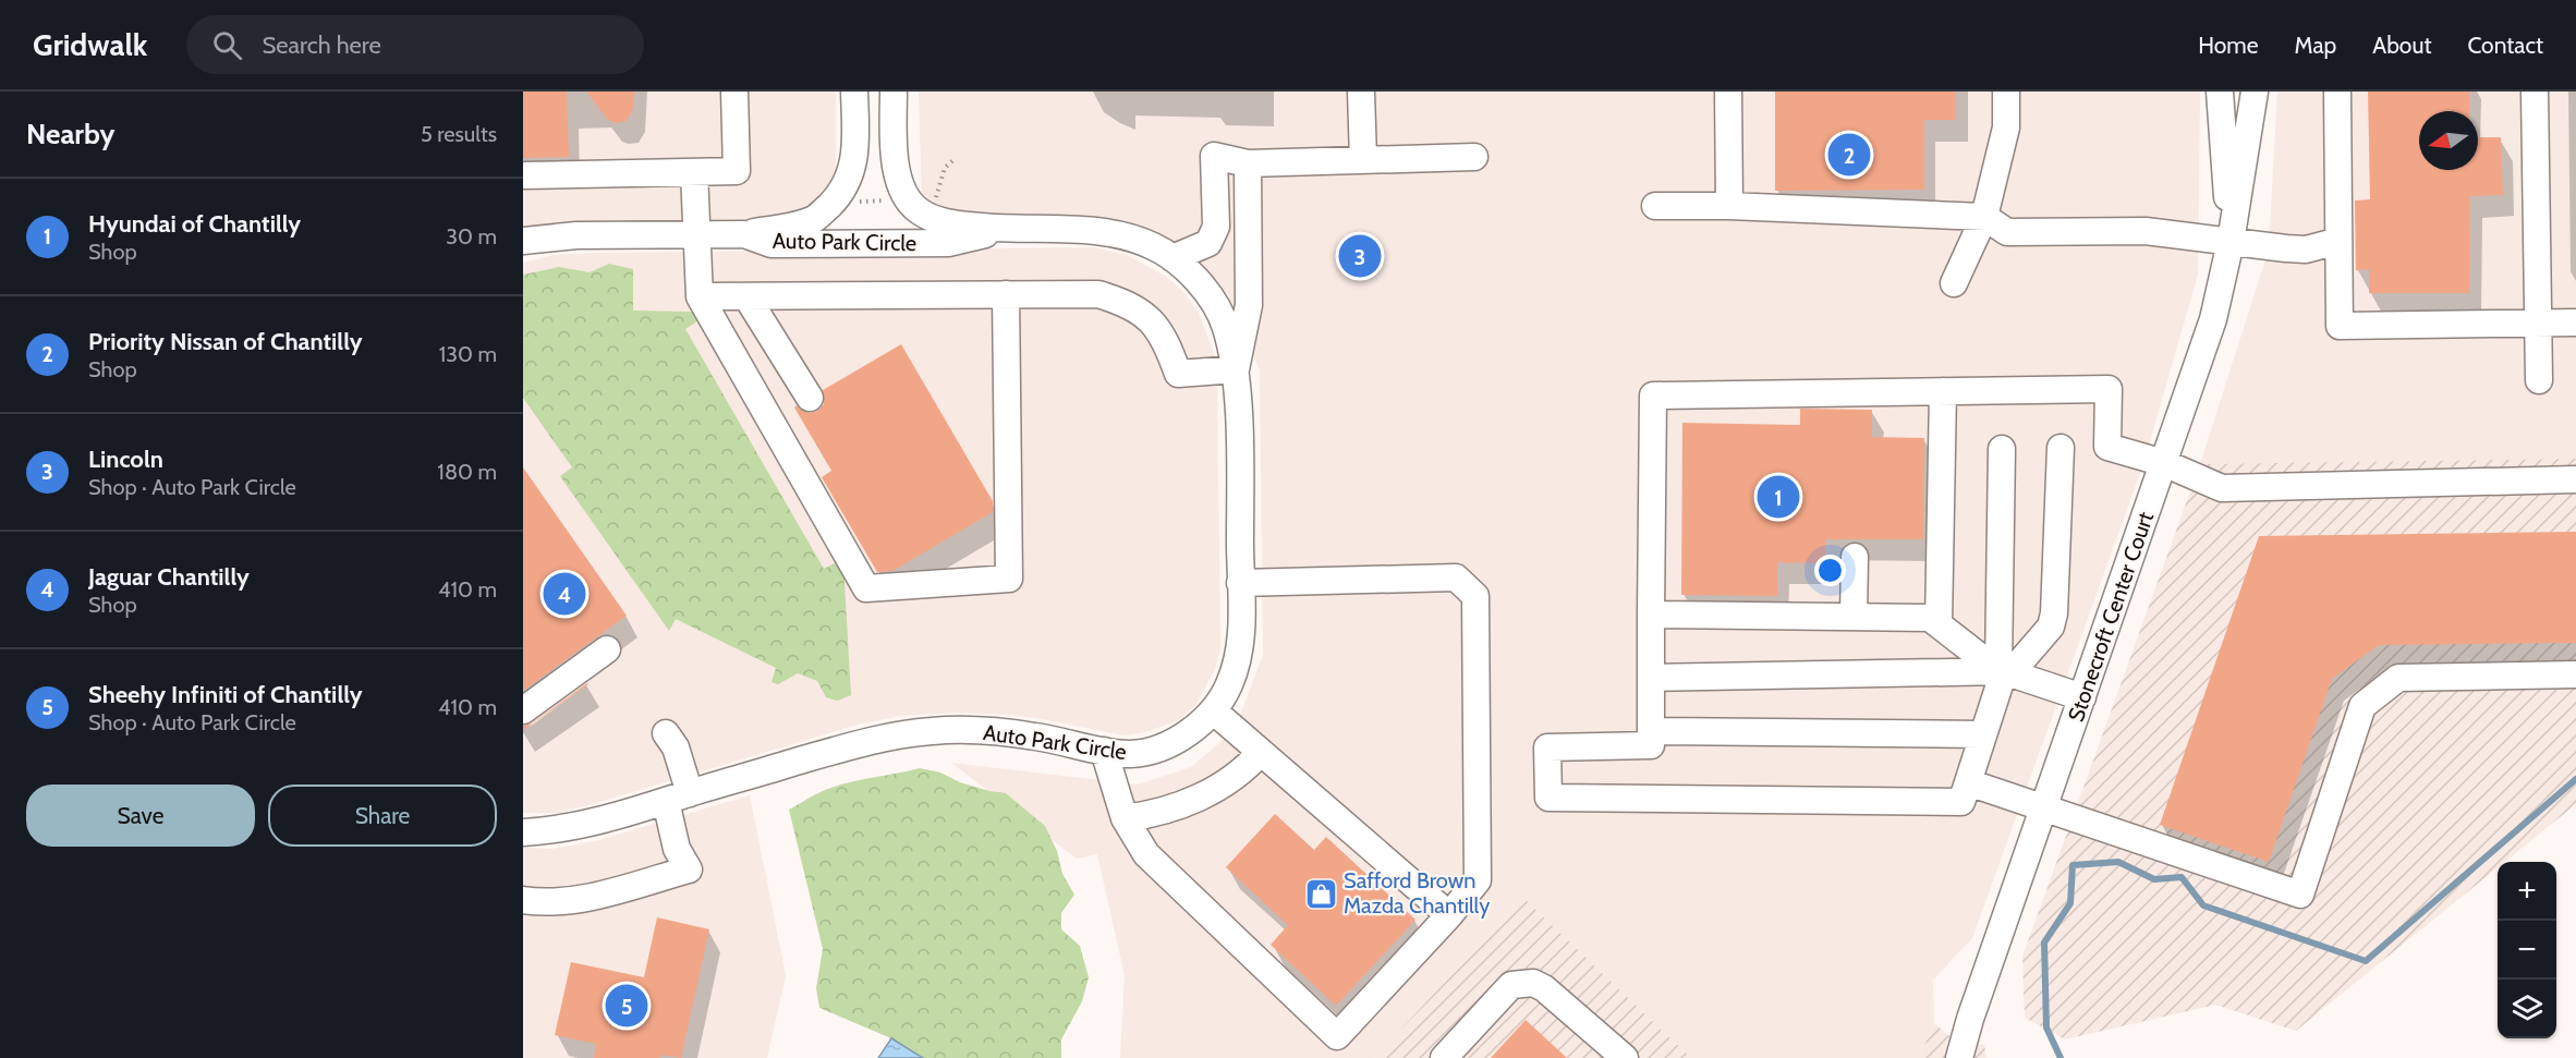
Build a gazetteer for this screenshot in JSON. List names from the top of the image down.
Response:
{
  "streets": {
    "street": ["Auto Park Circle", "Stonecroft Center Court"]
  },
  "places": {
    "shop": ["Safford Brown Mazda Chantilly"]
  },
  "north": "left",
  "page": {
    "header": "Gridwalk",
    "search": "Search here",
    "nav": [
      "Home",
      "Map",
      "About",
      "Contact"
    ],
    "heading": ["Nearby", "5 results"],
    "pins": [
      "2",
      "3",
      "1",
      "4",
      "5"
    ],
    "list": [
      {
        "mark": "1",
        "name": "Hyundai of Chantilly",
        "note": "Shop",
        "value": "30 m"
      },
      {
        "mark": "2",
        "name": "Priority Nissan of Chantilly",
        "note": "Shop",
        "value": "130 m"
      },
      {
        "mark": "3",
        "name": "Lincoln",
        "note": "Shop · Auto Park Circle",
        "value": "180 m"
      },
      {
        "mark": "4",
        "name": "Jaguar Chantilly",
        "note": "Shop",
        "value": "410 m"
      },
      {
        "mark": "5",
        "name": "Sheehy Infiniti of Chantilly",
        "note": "Shop · Auto Park Circle",
        "value": "410 m"
      }
    ],
    "buttons": ["Save", "Share"],
    "map_buttons": ["+", "−"]
  }
}
